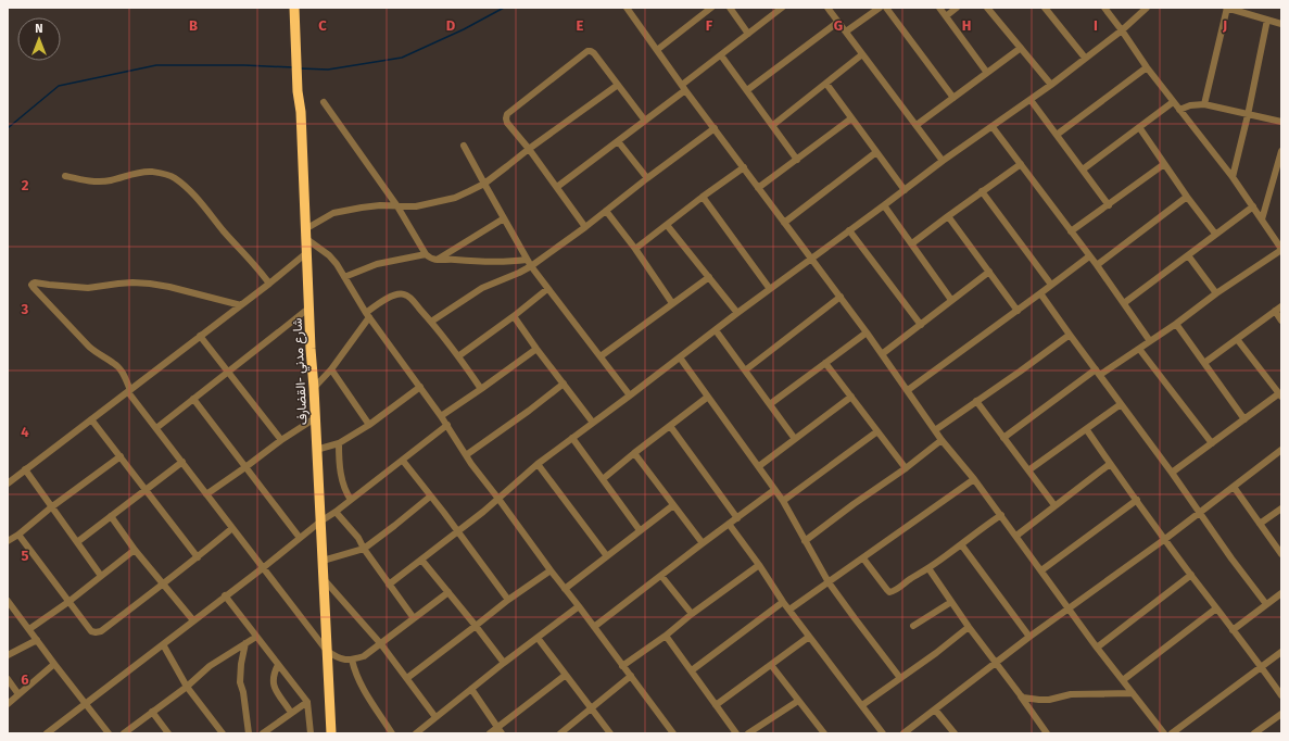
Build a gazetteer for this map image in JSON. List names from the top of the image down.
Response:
{
  "streets": {
    "highway": ["شارع مدني -القضارف"]
  },
  "north": "top",
  "grid": {
    "columns": [
      "B",
      "C",
      "D",
      "E",
      "F",
      "G",
      "H",
      "I",
      "J"
    ],
    "rows": [
      "2",
      "3",
      "4",
      "5",
      "6"
    ]
  }
}
